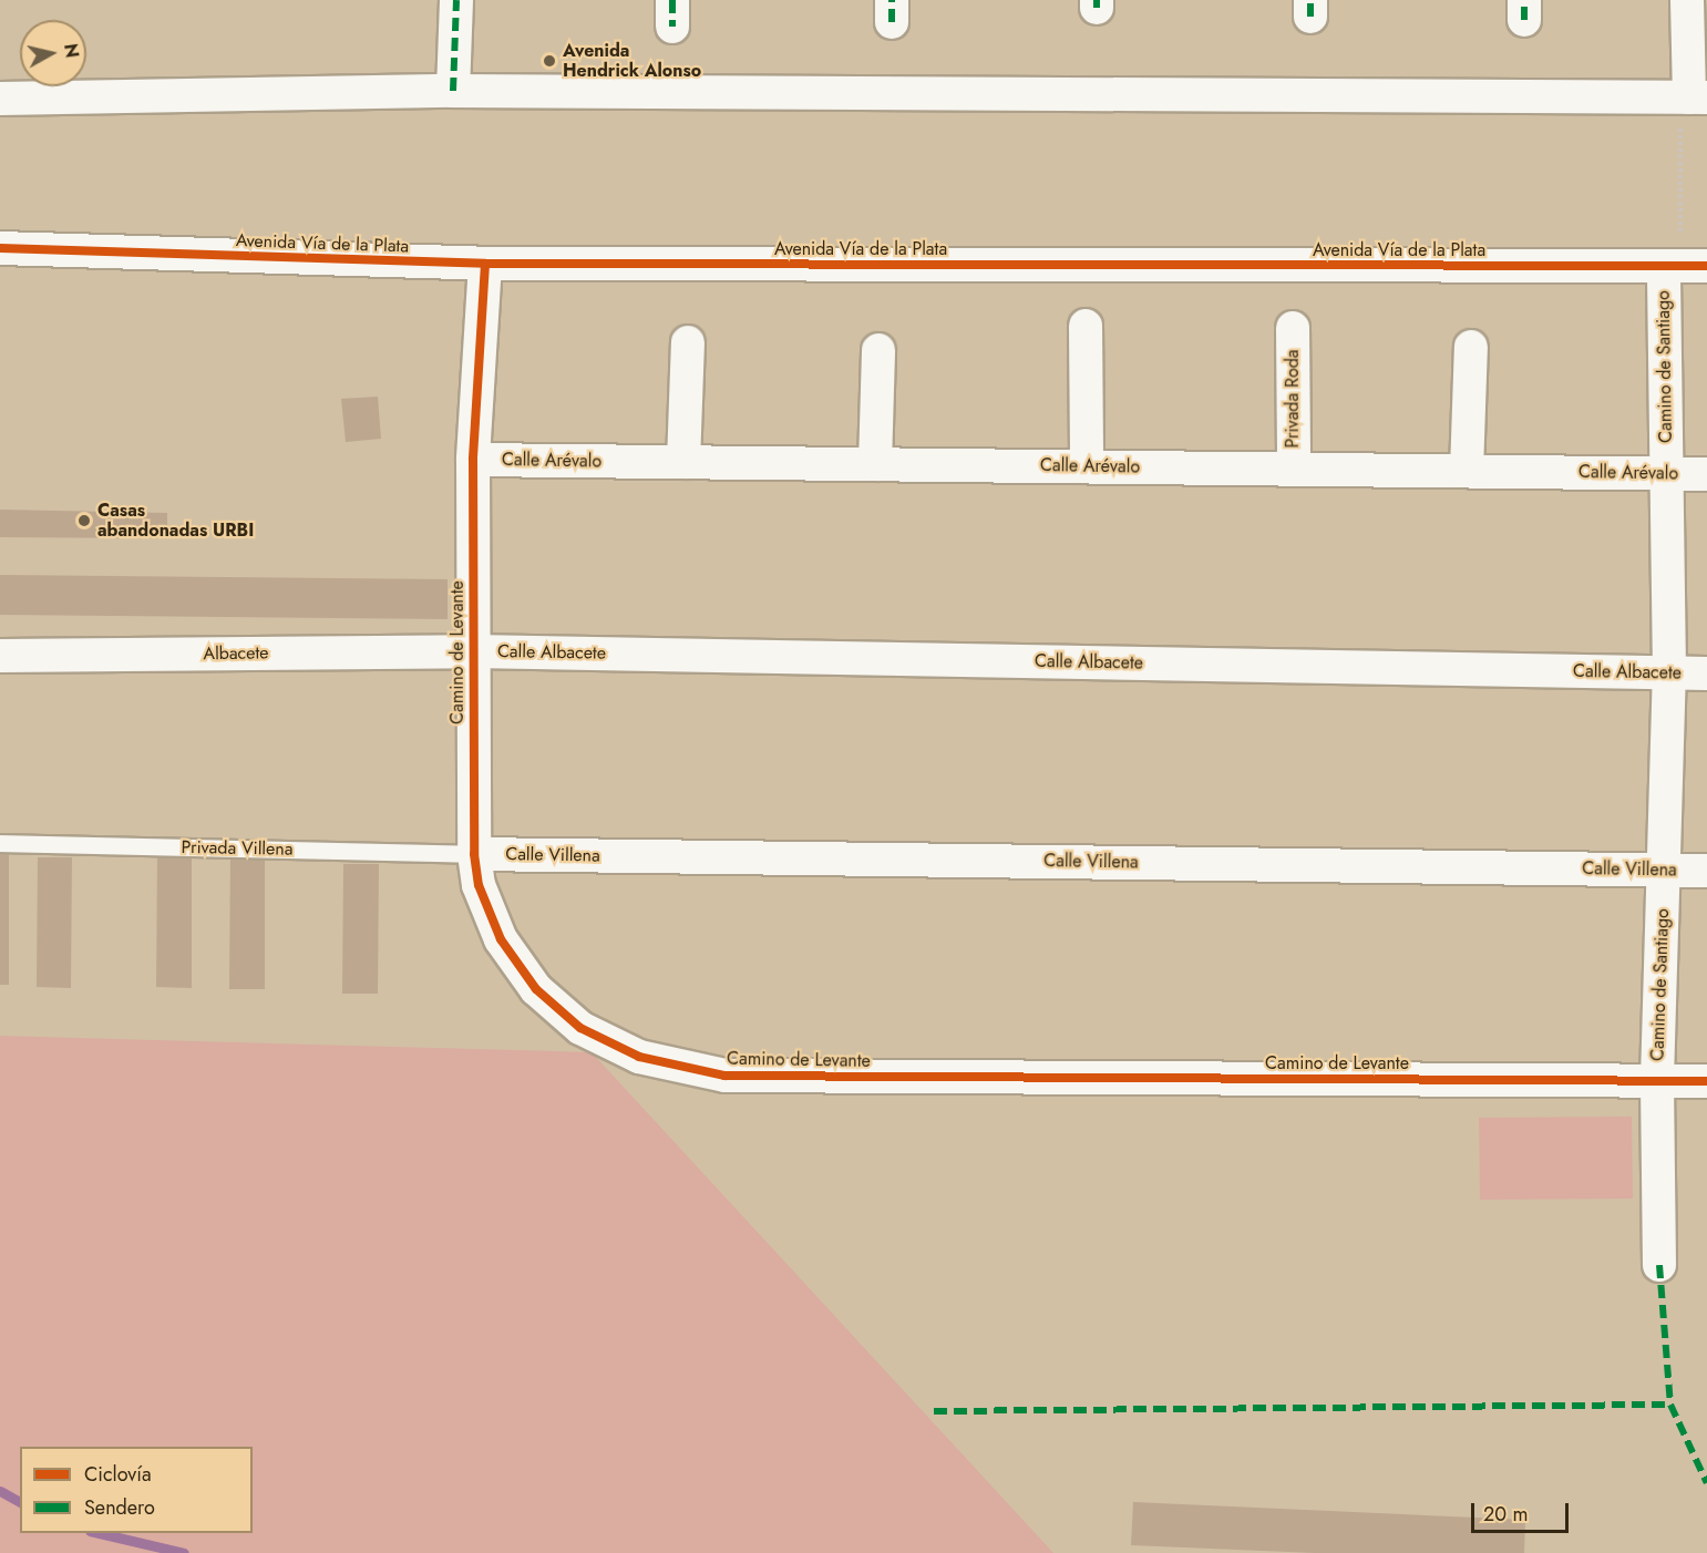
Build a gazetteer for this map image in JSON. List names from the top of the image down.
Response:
{
  "streets": {
    "street": [
      "Avenida Vía de la Plata",
      "Camino de Santiago",
      "Privada Roda",
      "Calle Arévalo",
      "Camino de Levante",
      "Calle Albacete",
      "Albacete",
      "Calle Villena"
    ],
    "lane": ["Privada Villena"]
  },
  "crossings": [
    ["Avenida Vía de la Plata", "Camino de Santiago"],
    ["Avenida Vía de la Plata", "Camino de Levante"],
    ["Camino de Santiago", "Calle Arévalo"],
    ["Camino de Santiago", "Camino de Levante"],
    ["Camino de Santiago", "Calle Albacete"],
    ["Camino de Santiago", "Calle Villena"],
    ["Privada Roda", "Calle Arévalo"],
    ["Calle Arévalo", "Camino de Levante"],
    ["Camino de Levante", "Calle Albacete"],
    ["Camino de Levante", "Albacete"],
    ["Camino de Levante", "Privada Villena"],
    ["Camino de Levante", "Calle Villena"],
    ["Calle Albacete", "Albacete"],
    ["Privada Villena", "Calle Villena"]
  ],
  "places": ["Avenida Hendrick Alonso", "Casas abandonadas URBI"],
  "legend": ["Ciclovía", "Sendero"],
  "scale_bar": "20 m",
  "north": "right"
}
